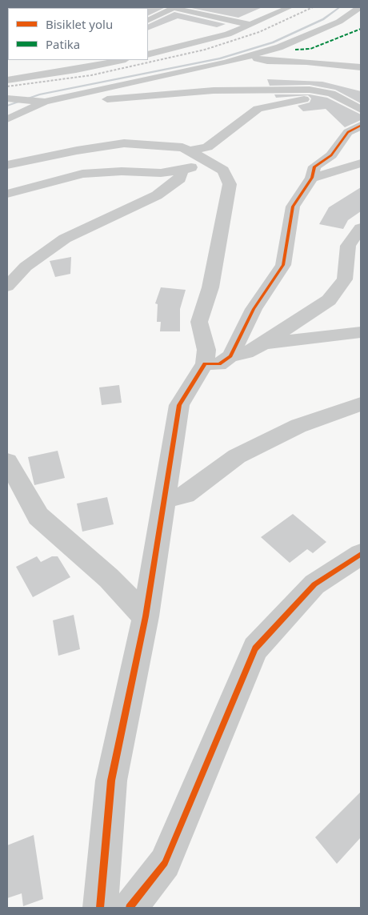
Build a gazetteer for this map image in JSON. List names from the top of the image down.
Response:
{
  "legend": ["Bisiklet yolu", "Patika"]
}
